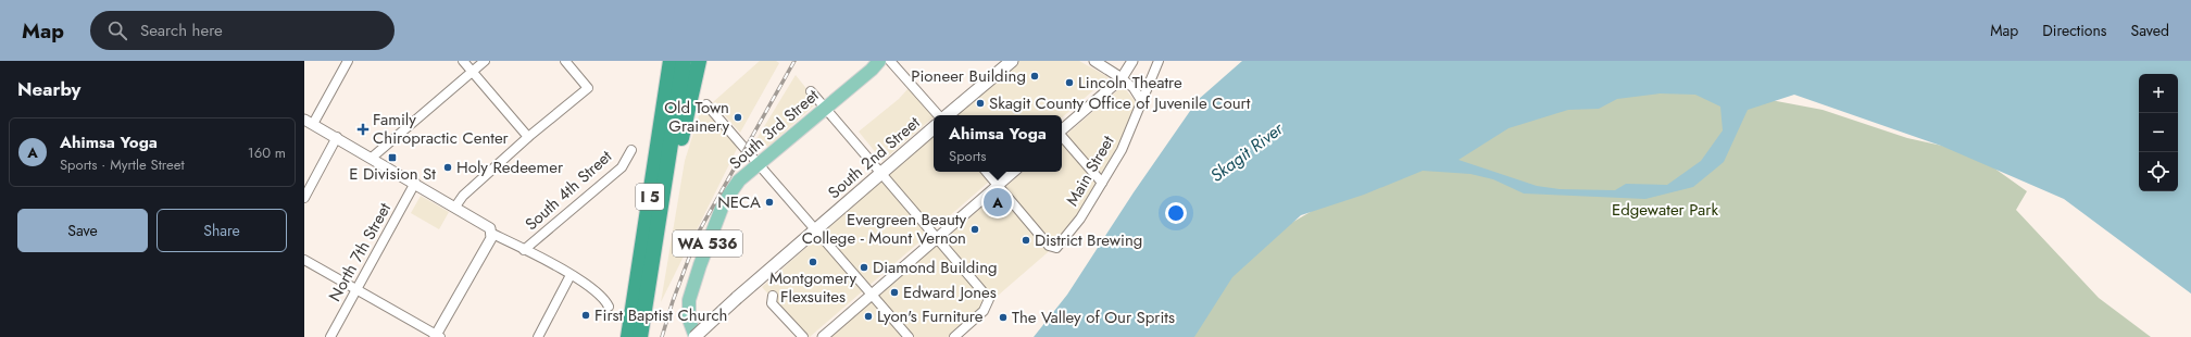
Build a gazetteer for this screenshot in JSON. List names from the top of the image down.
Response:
{
  "streets": {
    "highway": ["I 5"],
    "main road": ["South 3rd Street", "South 2nd Street", "WA 536"],
    "street": ["Main Street", "South 4th Street", "North 7th Street"]
  },
  "crossings": [
    ["South 3rd Street", "South 2nd Street"]
  ],
  "water": ["Skagit River"],
  "parks": ["Edgewater Park"],
  "places": {
    "other": [
      "Pioneer Building",
      "Lincoln Theatre",
      "Skagit County Office of Juvenile Court",
      "Old Town Grainery",
      "Holy Redeemer",
      "NECA",
      "Evergreen Beauty College - Mount Vernon",
      "District Brewing",
      "Montgomery Flexsuites",
      "Diamond Building",
      "Edward Jones",
      "First Baptist Church",
      "Lyon's Furniture",
      "The Valley of Our Sprits"
    ],
    "health": ["Family Chiropractic Center"],
    "transit": ["E Division St"]
  },
  "page": {
    "header": "Map",
    "search": "Search here",
    "nav": ["Map", "Directions", "Saved"],
    "heading": "Nearby",
    "map_buttons": ["+", "−"],
    "popup": ["Ahimsa Yoga", "Sports"],
    "list": [
      {
        "mark": "A",
        "name": "Ahimsa Yoga",
        "note": "Sports · Myrtle Street",
        "value": "160 m"
      }
    ],
    "pins": "A",
    "buttons": ["Save", "Share"]
  }
}
